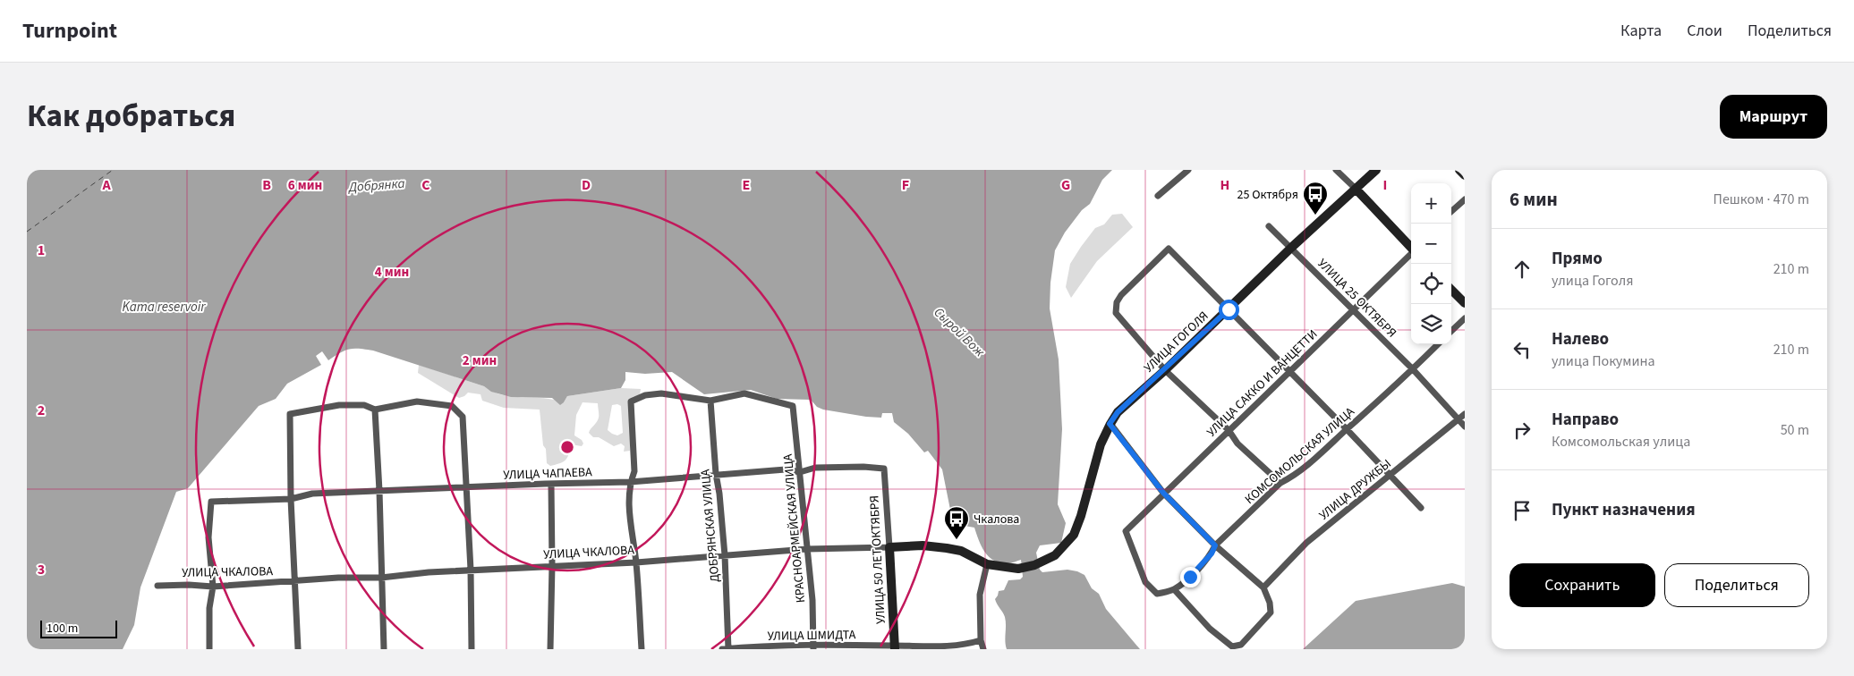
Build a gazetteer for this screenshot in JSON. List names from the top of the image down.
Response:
{
  "streets": {
    "main road": ["УЛИЦА ГОГОЛЯ", "УЛИЦА ЧКАЛОВА", "УЛИЦА 50 ЛЕТ ОКТЯБРЯ"],
    "street": [
      "УЛИЦА 25 ОКТЯБРЯ",
      "УЛИЦА САККО И ВАНЦЕТТИ",
      "КОМСОМОЛЬСКАЯ УЛИЦА",
      "УЛИЦА ЧАПАЕВА",
      "УЛИЦА ДРУЖБЫ",
      "ДОБРЯНСКАЯ УЛИЦА",
      "КРАСНОАРМЕЙСКАЯ УЛИЦА",
      "УЛИЦА ШМИДТА"
    ]
  },
  "crossings": [
    ["УЛИЦА 25 ОКТЯБРЯ", "УЛИЦА ГОГОЛЯ"],
    ["УЛИЦА 25 ОКТЯБРЯ", "УЛИЦА САККО И ВАНЦЕТТИ"],
    ["УЛИЦА 25 ОКТЯБРЯ", "КОМСОМОЛЬСКАЯ УЛИЦА"],
    ["УЛИЦА 25 ОКТЯБРЯ", "УЛИЦА ДРУЖБЫ"],
    ["УЛИЦА ГОГОЛЯ", "УЛИЦА ЧКАЛОВА"],
    ["УЛИЦА САККО И ВАНЦЕТТИ", "КОМСОМОЛЬСКАЯ УЛИЦА"],
    ["УЛИЦА ЧАПАЕВА", "ДОБРЯНСКАЯ УЛИЦА"],
    ["УЛИЦА ЧАПАЕВА", "КРАСНОАРМЕЙСКАЯ УЛИЦА"],
    ["УЛИЦА ЧАПАЕВА", "УЛИЦА ЧКАЛОВА"],
    ["УЛИЦА ЧАПАЕВА", "УЛИЦА 50 ЛЕТ ОКТЯБРЯ"],
    ["ДОБРЯНСКАЯ УЛИЦА", "КРАСНОАРМЕЙСКАЯ УЛИЦА"],
    ["ДОБРЯНСКАЯ УЛИЦА", "УЛИЦА ЧКАЛОВА"],
    ["ДОБРЯНСКАЯ УЛИЦА", "УЛИЦА ШМИДТА"],
    ["КРАСНОАРМЕЙСКАЯ УЛИЦА", "УЛИЦА ЧКАЛОВА"],
    ["КРАСНОАРМЕЙСКАЯ УЛИЦА", "УЛИЦА ШМИДТА"],
    ["УЛИЦА ЧКАЛОВА", "УЛИЦА 50 ЛЕТ ОКТЯБРЯ"],
    ["УЛИЦА 50 ЛЕТ ОКТЯБРЯ", "УЛИЦА ШМИДТА"]
  ],
  "water": ["Добрянка", "Kama reservoir", "Сырой Вож"],
  "places": {
    "bus stop": ["25 Октября", "Чкалова"]
  },
  "scale_bar": "100 m",
  "page": {
    "header": "Turnpoint",
    "nav": ["Карта", "Слои", "Поделиться"],
    "title": "Как добраться",
    "buttons": [
      "Маршрут",
      ["Сохранить", "Поделиться"]
    ],
    "heading": ["6 мин", "Пешком · 470 m"],
    "map_buttons": ["+", "−"],
    "list": [
      ["Прямо", "улица Гоголя", "210 m"],
      ["Налево", "улица Покумина", "210 m"],
      ["Направо", "Комсомольская улица", "50 m"],
      "Пункт назначения"
    ],
    "scale": "100 m"
  },
  "grid": {
    "columns": [
      "A",
      "B",
      "C",
      "D",
      "E",
      "F",
      "G",
      "H",
      "I"
    ],
    "rows": ["1", "2", "3"]
  },
  "rings": ["6 мин", "4 мин", "2 мин"]
}
